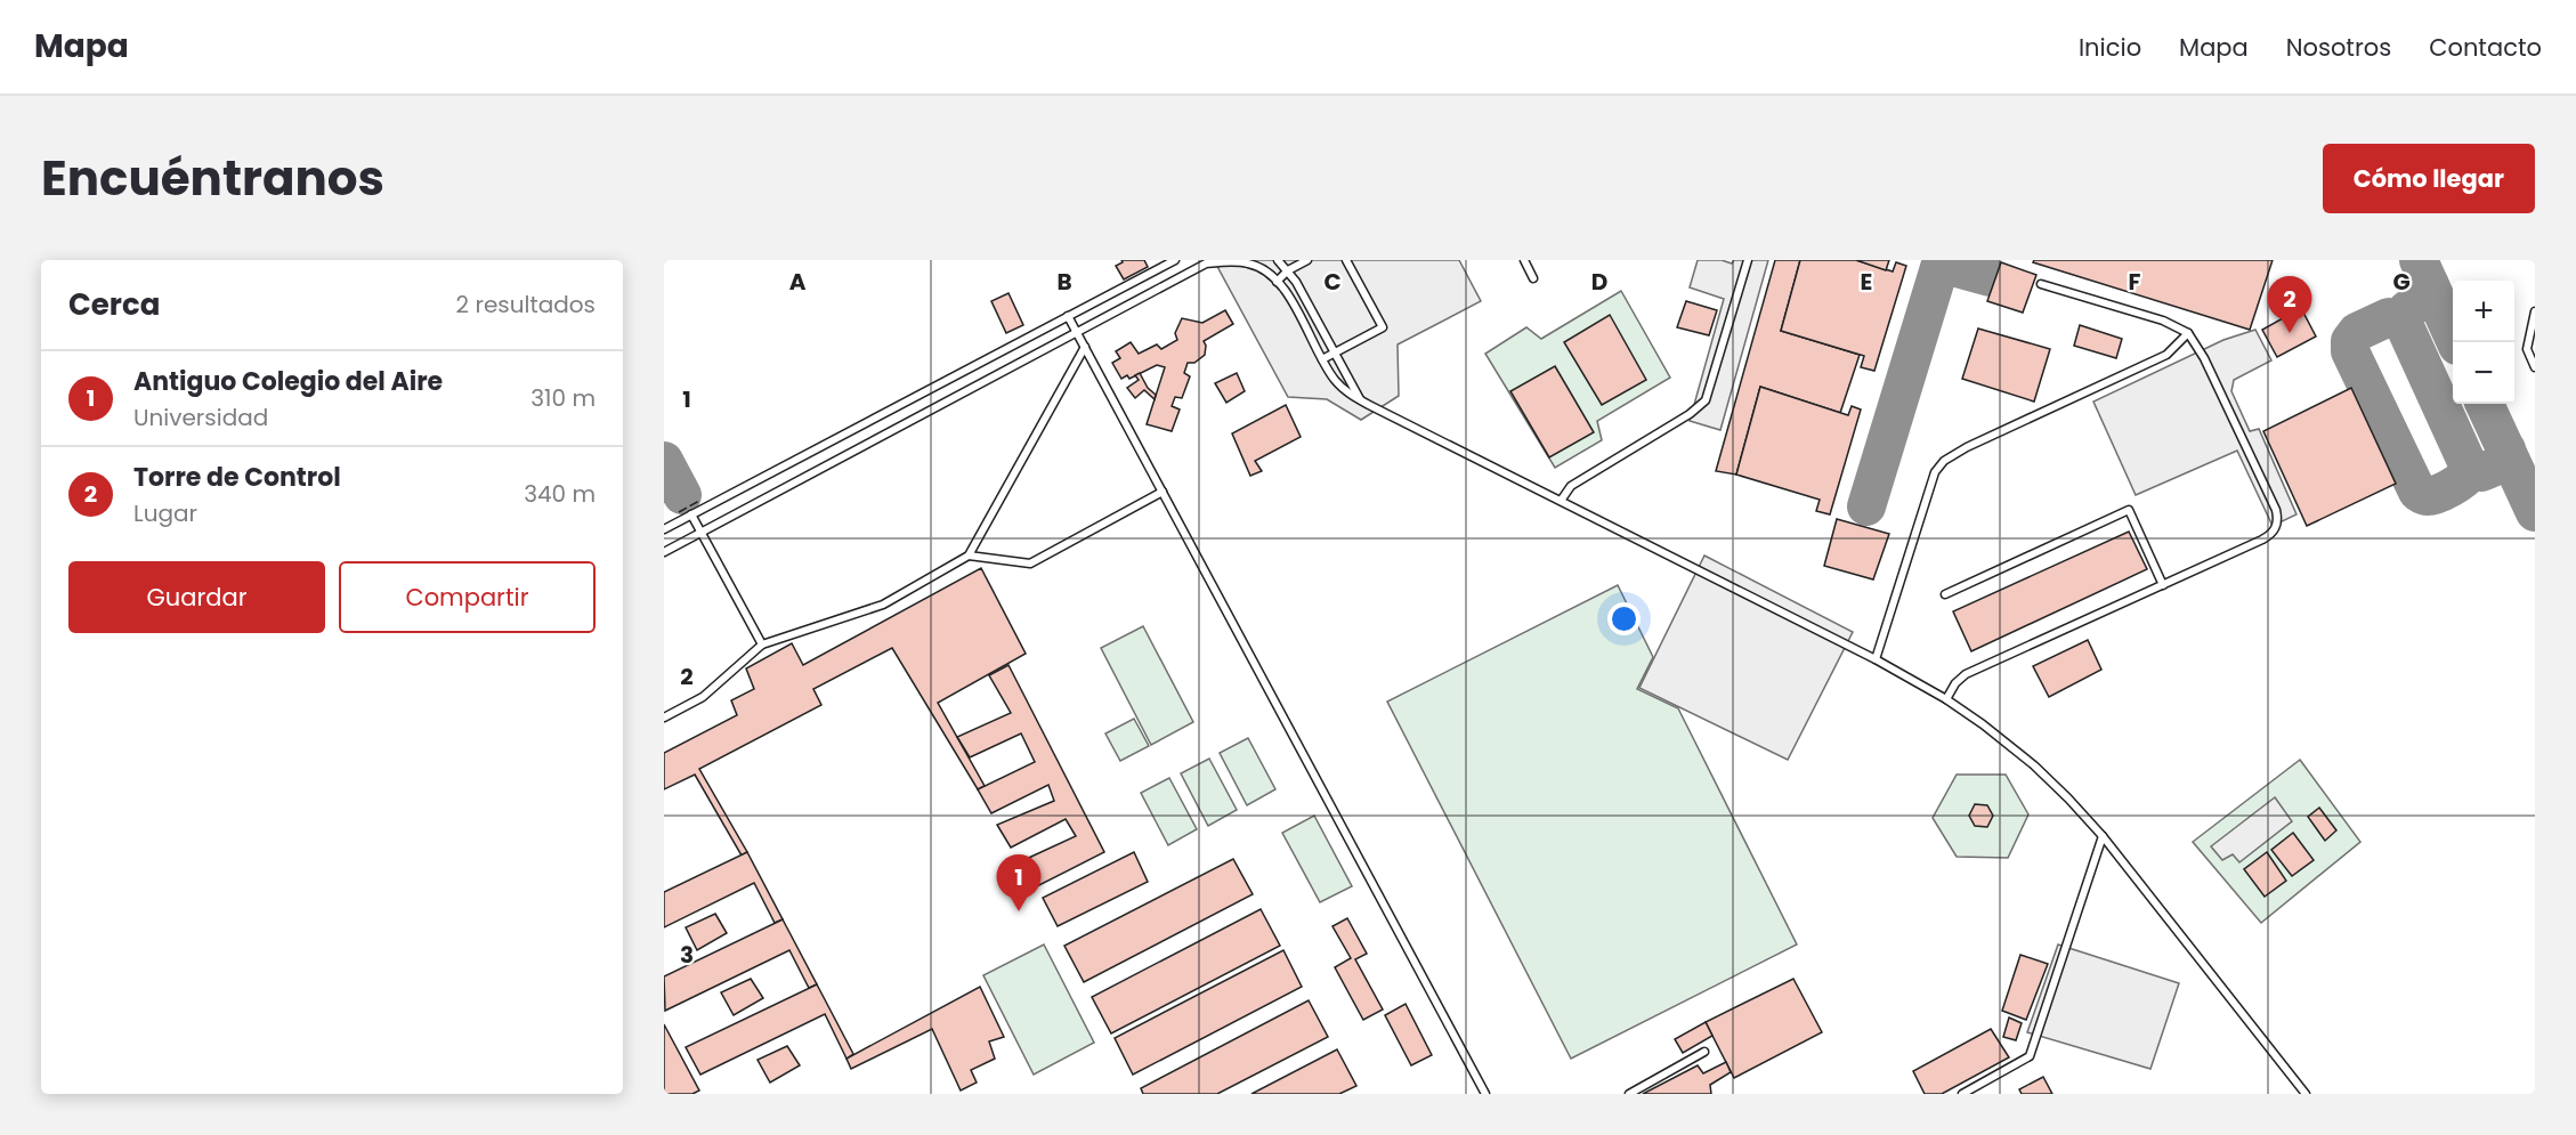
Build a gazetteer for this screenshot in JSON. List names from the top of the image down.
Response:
{
  "page": {
    "header": "Mapa",
    "nav": [
      "Inicio",
      "Mapa",
      "Nosotros",
      "Contacto"
    ],
    "title": "Encuéntranos",
    "buttons": [
      "Cómo llegar",
      ["Guardar", "Compartir"]
    ],
    "heading": ["Cerca", "2 resultados"],
    "pins": ["2", "1"],
    "map_buttons": ["+", "−"],
    "list": [
      {
        "mark": "1",
        "name": "Antiguo Colegio del Aire",
        "note": "Universidad",
        "value": "310 m"
      },
      {
        "mark": "2",
        "name": "Torre de Control",
        "note": "Lugar",
        "value": "340 m"
      }
    ]
  },
  "grid": {
    "columns": [
      "A",
      "B",
      "C",
      "D",
      "E",
      "F",
      "G"
    ],
    "rows": ["1", "2", "3"]
  }
}
